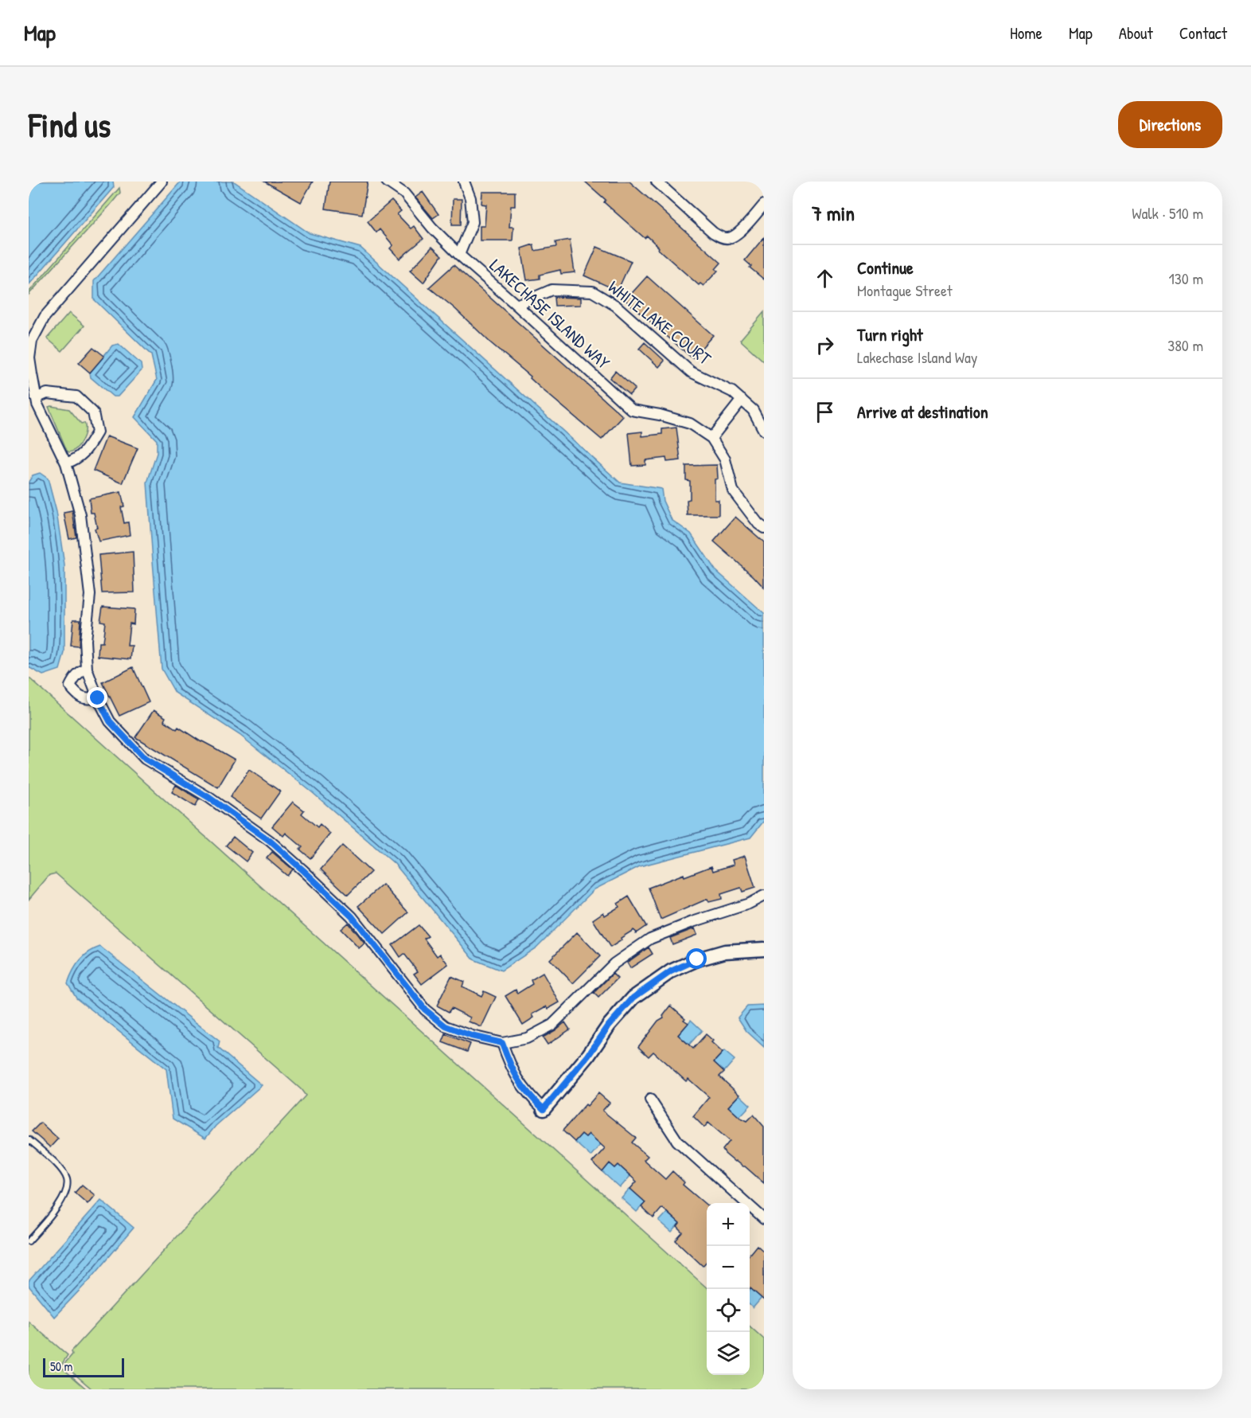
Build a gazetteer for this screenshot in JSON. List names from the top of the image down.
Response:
{
  "streets": {
    "street": ["LAKECHASE ISLAND WAY", "WHITE LAKE COURT"]
  },
  "crossings": [
    ["LAKECHASE ISLAND WAY", "WHITE LAKE COURT"]
  ],
  "scale_bar": "50 m",
  "page": {
    "header": "Map",
    "nav": [
      "Home",
      "Map",
      "About",
      "Contact"
    ],
    "buttons": "Directions",
    "title": "Find us",
    "heading": ["7 min", "Walk · 510 m"],
    "list": [
      ["Continue", "Montague Street", "130 m"],
      ["Turn right", "Lakechase Island Way", "380 m"],
      "Arrive at destination"
    ],
    "map_buttons": ["+", "−"],
    "scale": "50 m"
  }
}
